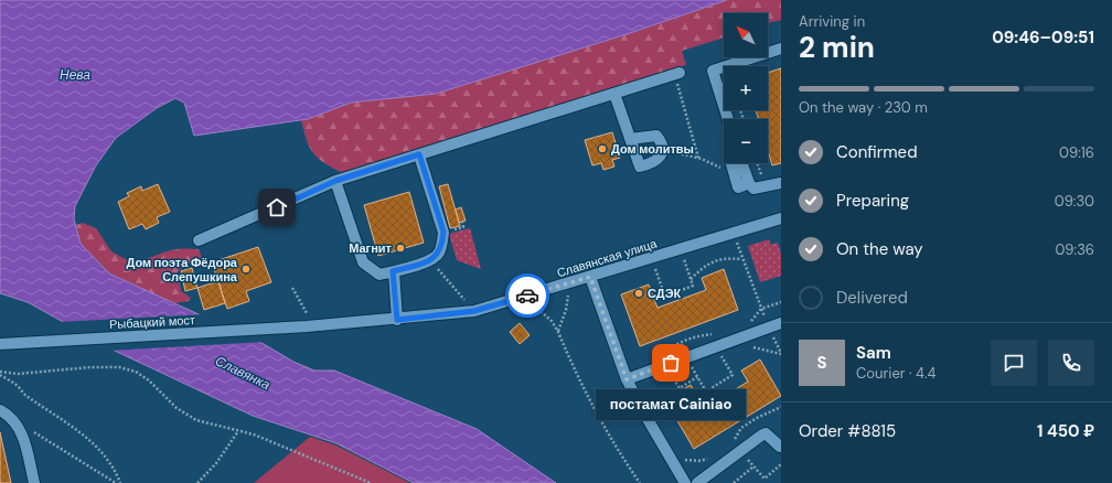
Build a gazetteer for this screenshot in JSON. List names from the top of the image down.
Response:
{
  "streets": {
    "street": ["Славянская улица", "Рыбацкий мост"]
  },
  "crossings": [
    ["Славянская улица", "Рыбацкий мост"]
  ],
  "water": ["Нева", "Славянка"],
  "places": [
    "Дом молитвы",
    "Магнит",
    "Дом поэта Фёдора Слепушкина",
    "СДЭК",
    "постамат Cainiao"
  ],
  "north": "top left",
  "page": {
    "heading": ["2 min", "Arriving in", "09:46–09:51"],
    "panel": [
      "Sam",
      "Courier · 4.4",
      "Order #8815",
      "1 450 ₽"
    ],
    "map_buttons": ["+", "−"],
    "bar": "On the way · 230 m",
    "list": [
      ["Confirmed", "09:16"],
      ["Preparing", "09:30"],
      ["On the way", "09:36"],
      "Delivered"
    ],
    "round": "S",
    "bubble": "постамат Cainiao"
  }
}
